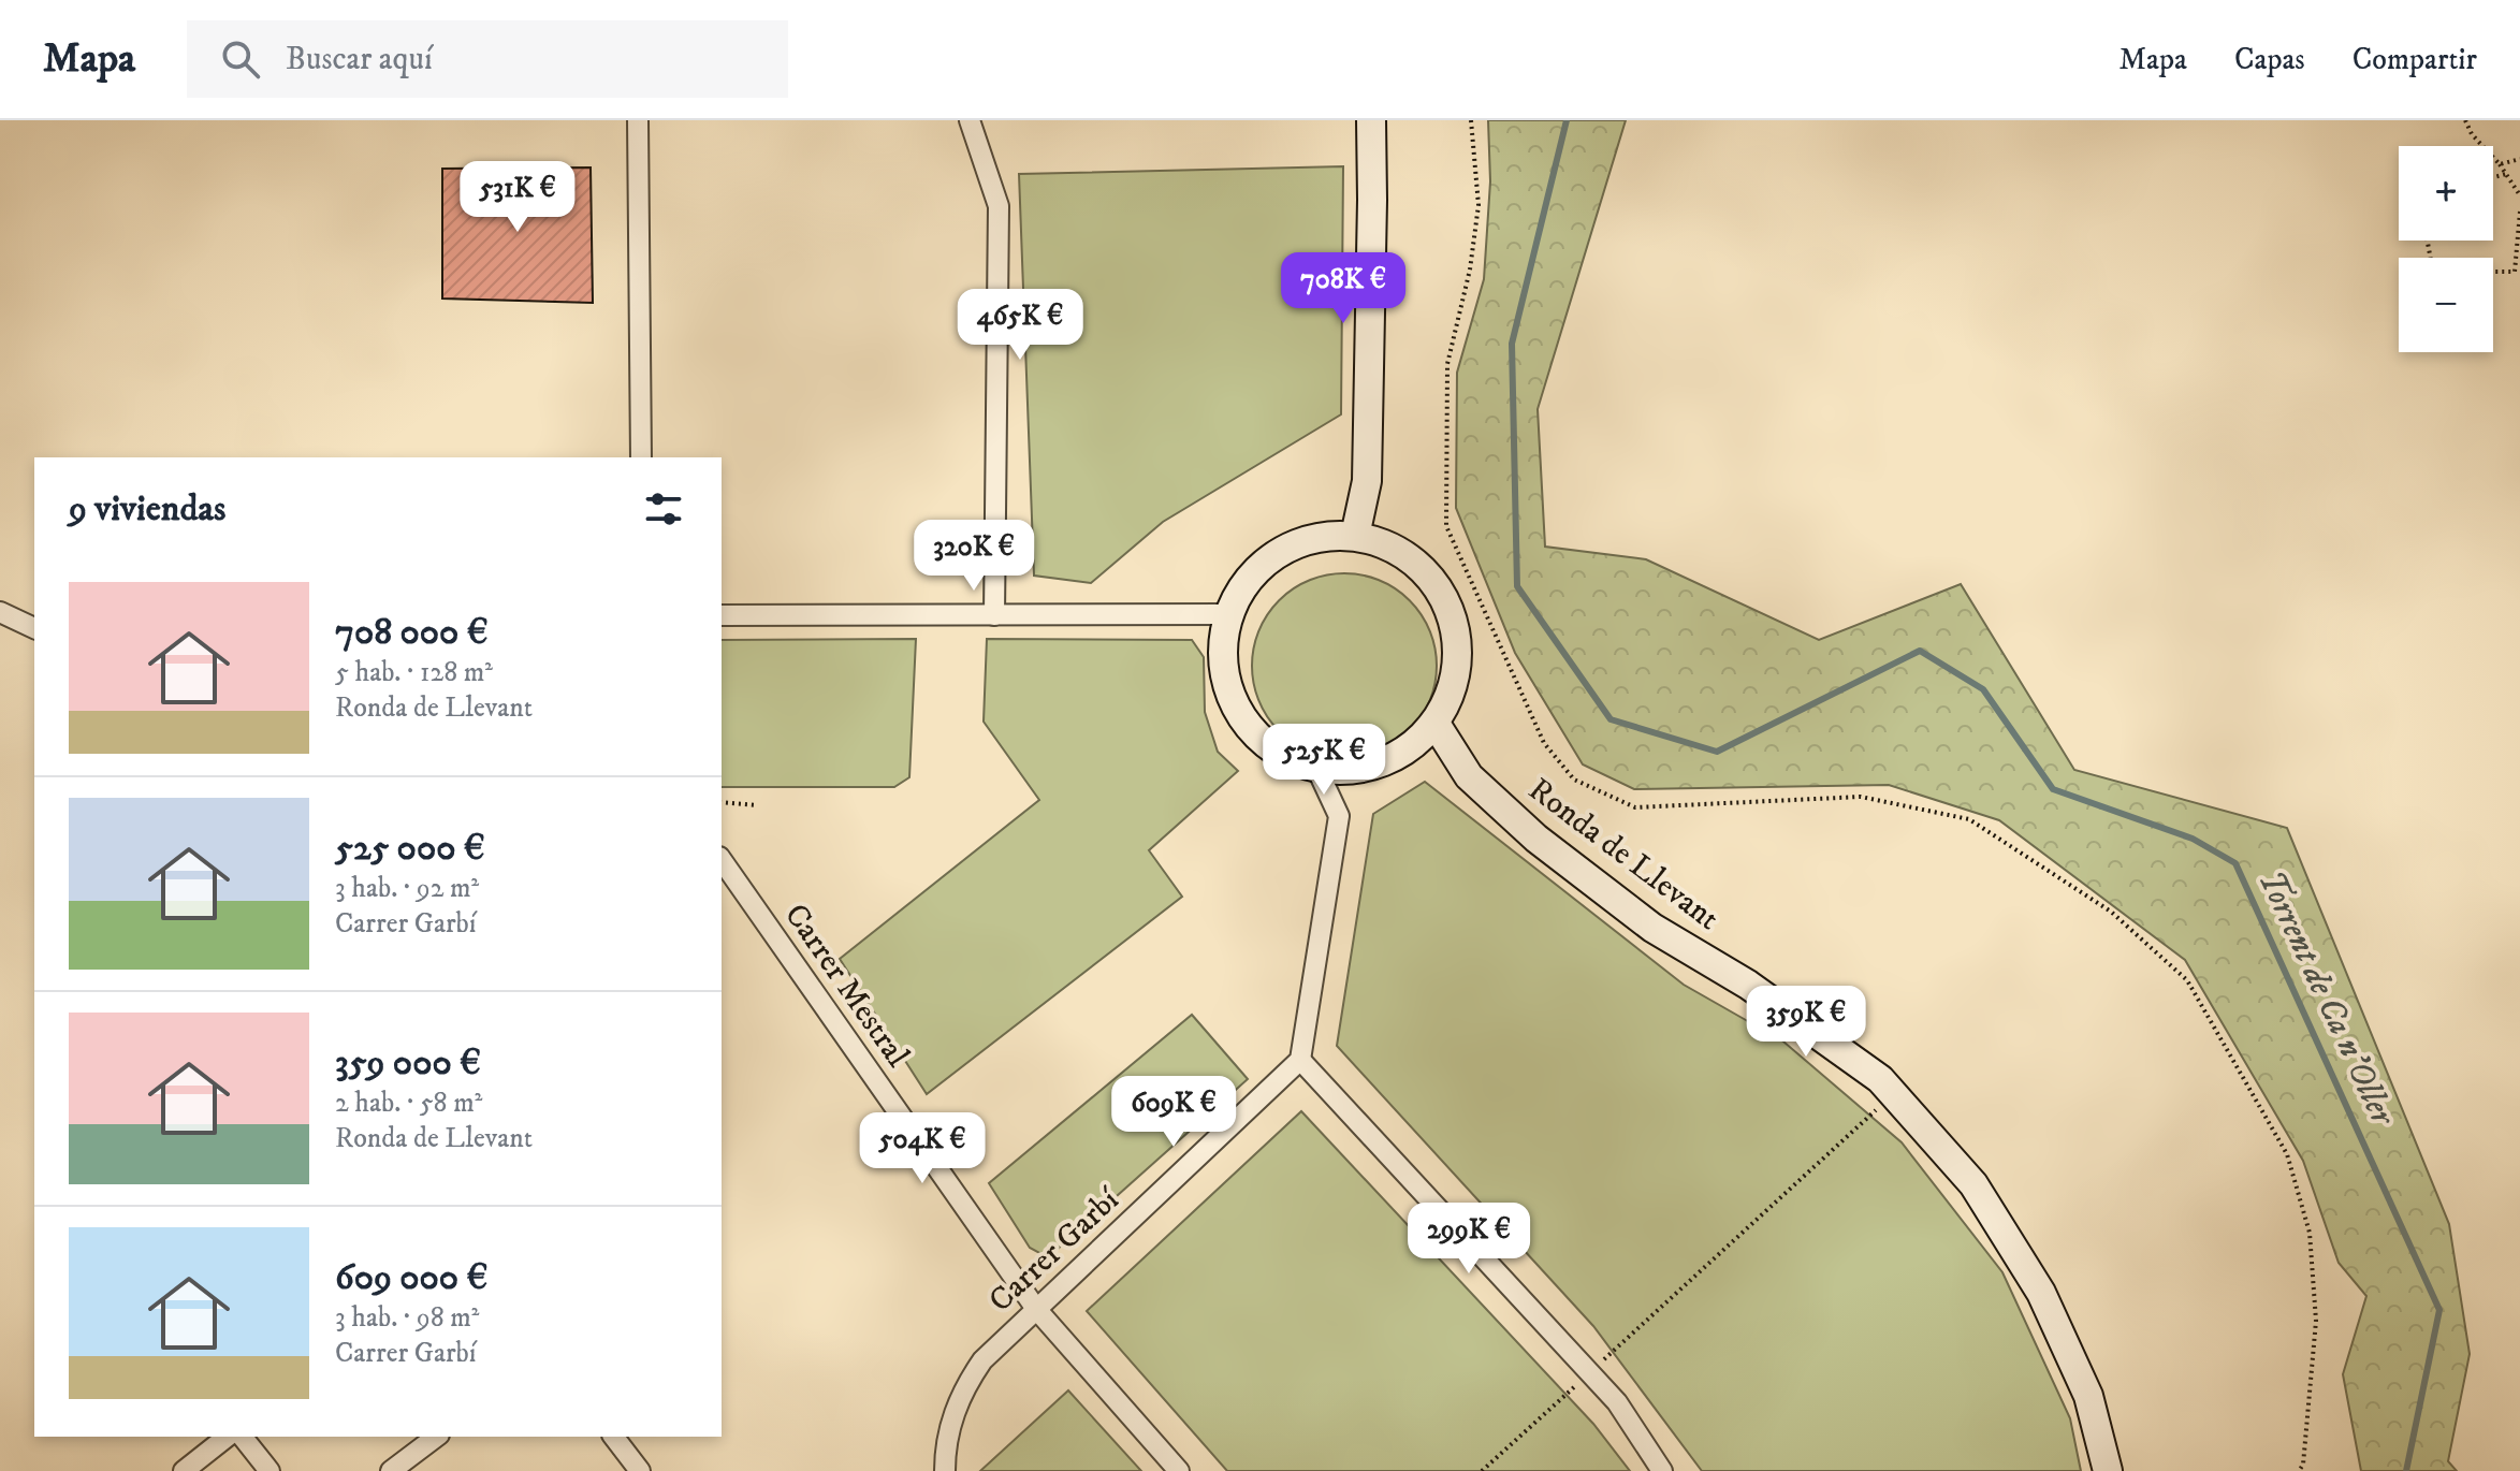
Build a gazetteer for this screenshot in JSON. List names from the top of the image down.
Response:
{
  "streets": {
    "main road": ["Ronda de Llevant"],
    "street": ["Carrer Mestral", "Carrer Garbí"]
  },
  "crossings": [
    ["Carrer Mestral", "Carrer Garbí"]
  ],
  "water": ["Torrent de Ca n'Oller"],
  "page": {
    "header": "Mapa",
    "search": "Buscar aquí",
    "nav": ["Mapa", "Capas", "Compartir"],
    "map_buttons": ["+", "−"],
    "price": [
      "531K €",
      "708K €",
      "465K €",
      "320K €",
      "525K €",
      "359K €",
      "609K €",
      "504K €",
      "299K €"
    ],
    "heading": "9 viviendas",
    "list": [
      {
        "name": "708 000 €",
        "note": "5 hab. · 128 m² · Ronda de Llevant"
      },
      {
        "name": "525 000 €",
        "note": "3 hab. · 92 m² · Carrer Garbí"
      },
      {
        "name": "359 000 €",
        "note": "2 hab. · 58 m² · Ronda de Llevant"
      },
      {
        "name": "609 000 €",
        "note": "3 hab. · 98 m² · Carrer Garbí"
      }
    ]
  }
}
